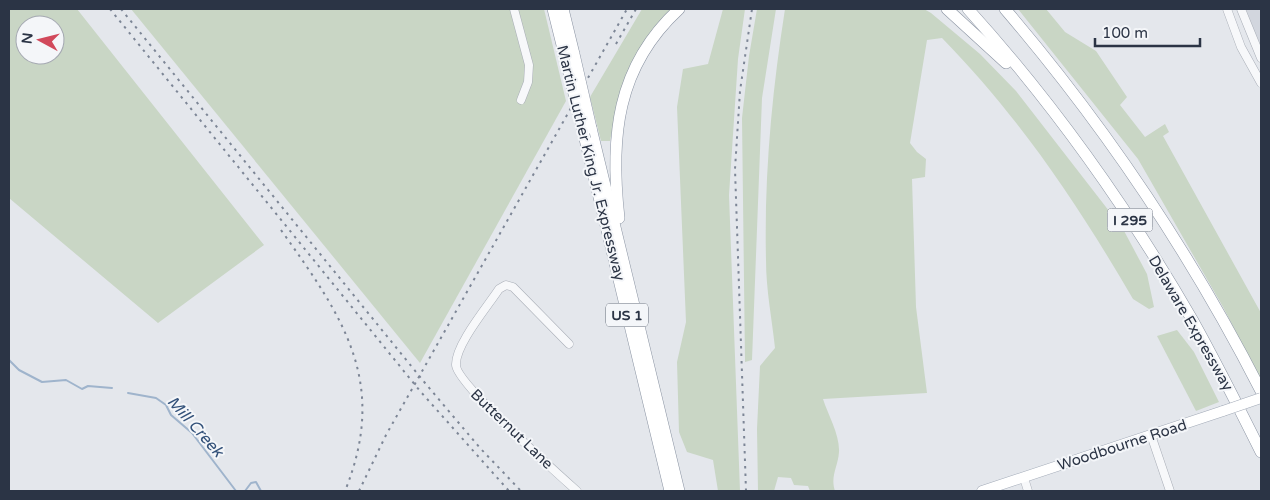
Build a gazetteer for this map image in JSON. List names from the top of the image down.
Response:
{
  "streets": {
    "highway": [
      "Martin Luther King Jr. Expressway",
      "I 295",
      "US 1",
      "Delaware Expressway"
    ],
    "main road": ["Woodbourne Road"],
    "street": ["Butternut Lane"]
  },
  "water": ["Mill Creek"],
  "scale_bar": "100 m",
  "north": "left"
}
